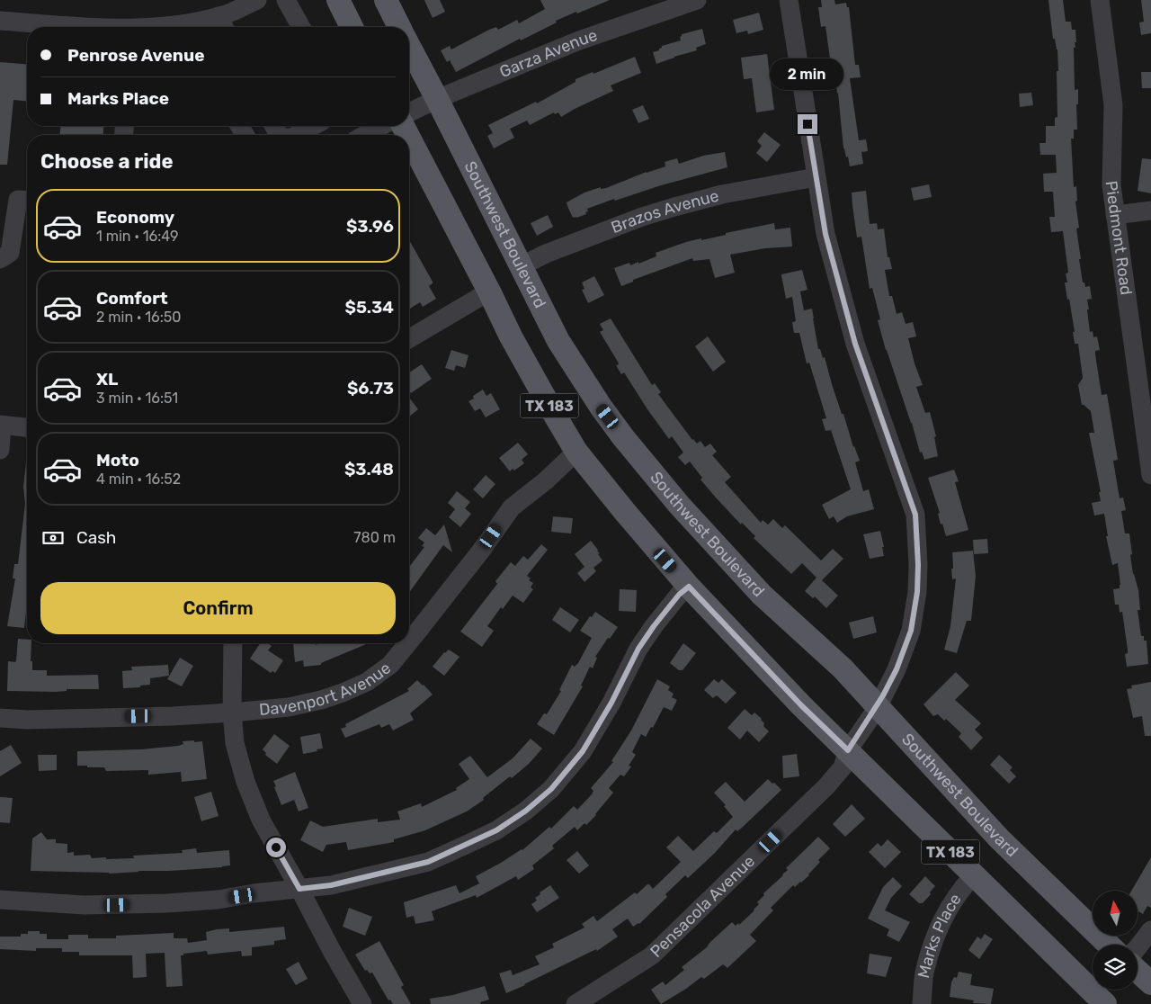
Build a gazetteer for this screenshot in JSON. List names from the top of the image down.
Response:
{
  "streets": {
    "main road": ["Southwest Boulevard", "TX 183"],
    "street": [
      "Garza Avenue",
      "Brazos Avenue",
      "Piedmont Road",
      "Davenport Avenue",
      "Pensacola Avenue",
      "Marks Place"
    ]
  },
  "crossings": [
    ["Garza Avenue", "Southwest Boulevard"],
    ["Brazos Avenue", "Southwest Boulevard"],
    ["Southwest Boulevard", "Pensacola Avenue"],
    ["TX 183", "Davenport Avenue"],
    ["TX 183", "Pensacola Avenue"],
    ["TX 183", "Marks Place"]
  ],
  "north": "top",
  "page": {
    "banner": ["Penrose Avenue", "Marks Place"],
    "bubble": "2 min",
    "heading": "Choose a ride",
    "list": [
      {
        "name": "Economy",
        "note": "1 min · 16:49",
        "value": "$3.96"
      },
      {
        "name": "Comfort",
        "note": "2 min · 16:50",
        "value": "$5.34"
      },
      {
        "name": "XL",
        "note": "3 min · 16:51",
        "value": "$6.73"
      },
      {
        "name": "Moto",
        "note": "4 min · 16:52",
        "value": "$3.48"
      }
    ],
    "pay": ["Cash", "780 m"],
    "buttons": "Confirm"
  }
}
